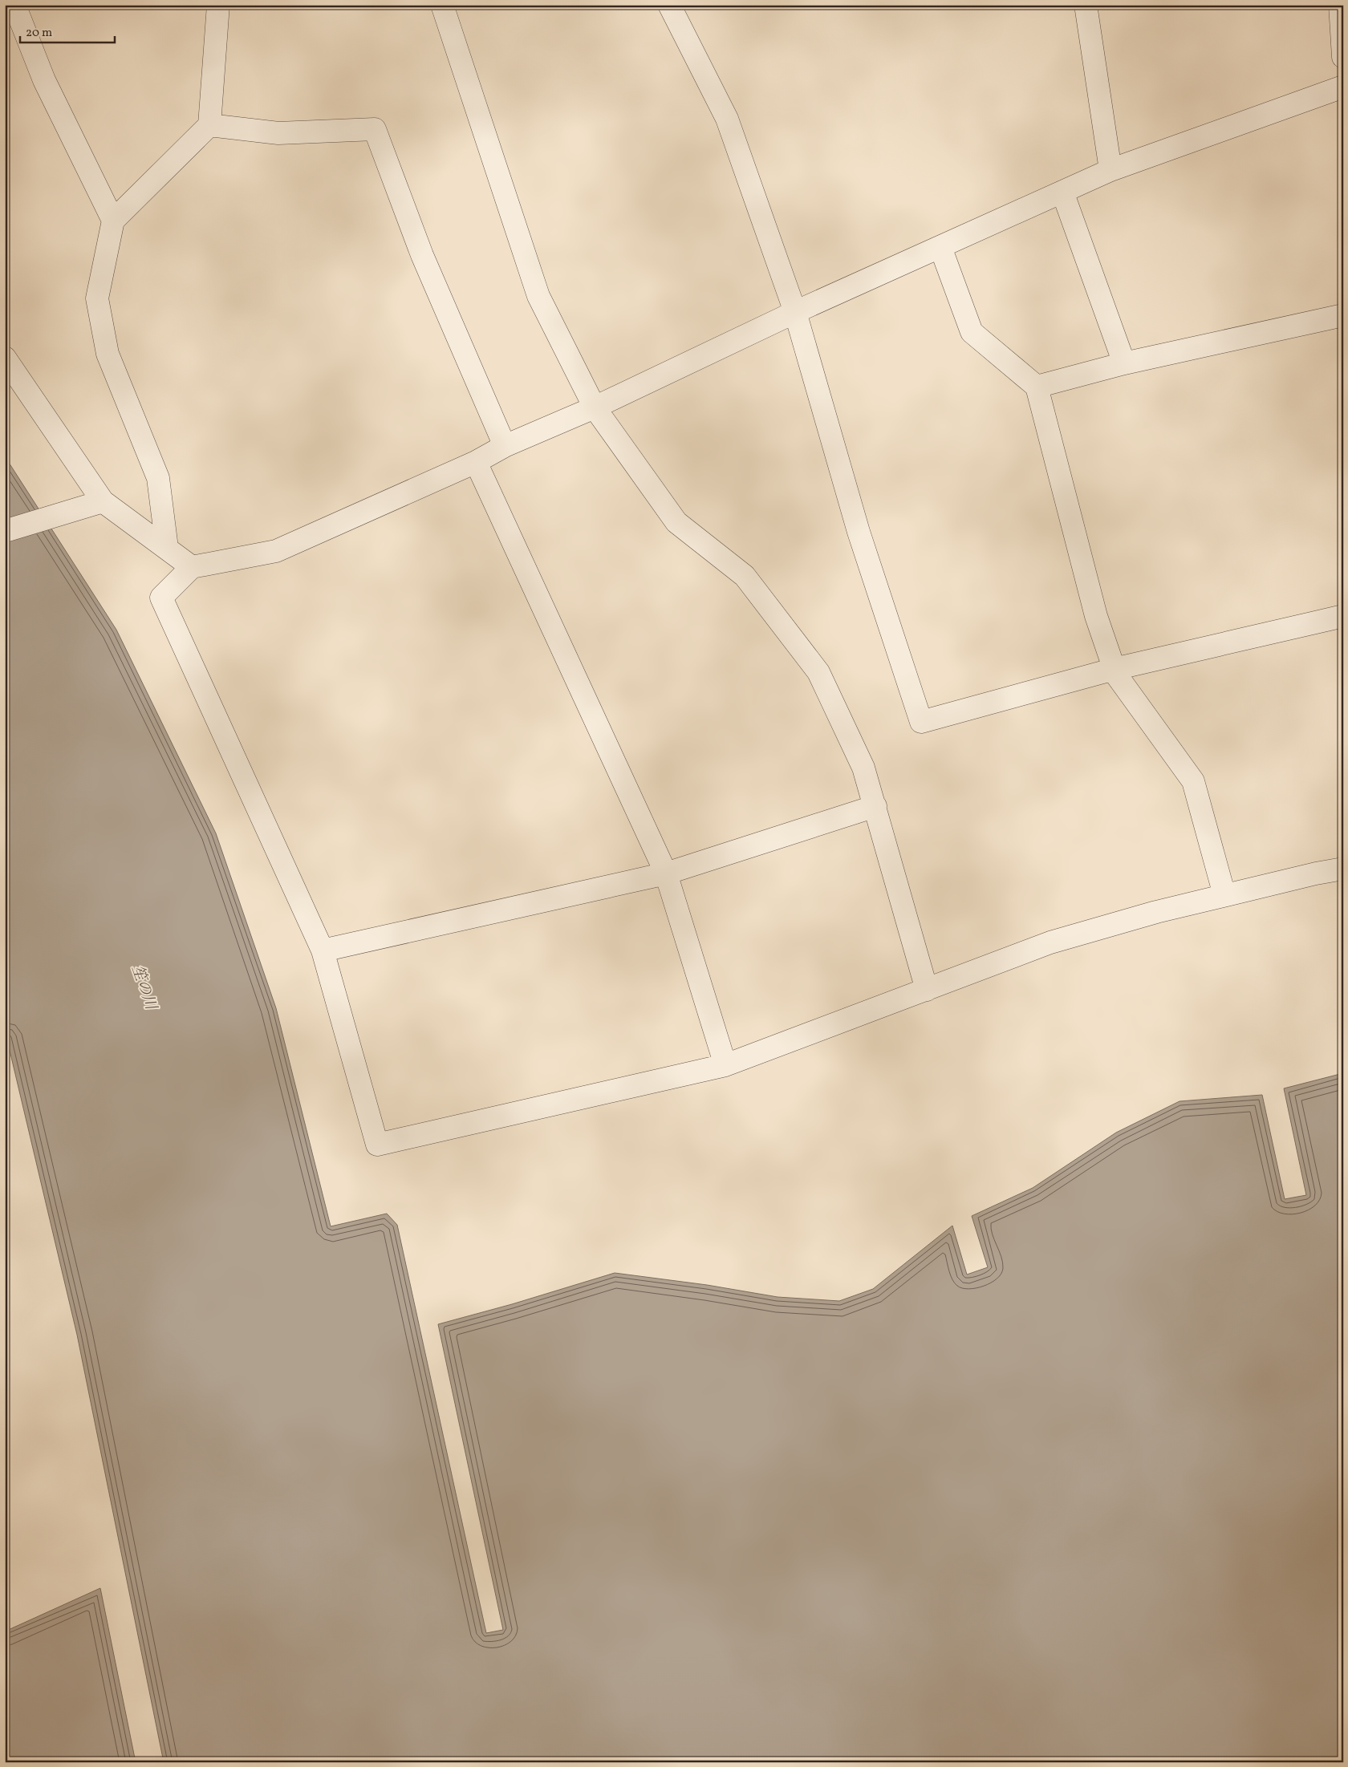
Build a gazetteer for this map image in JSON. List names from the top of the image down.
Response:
{
  "water": ["笙の川"],
  "scale_bar": "20 m"
}
